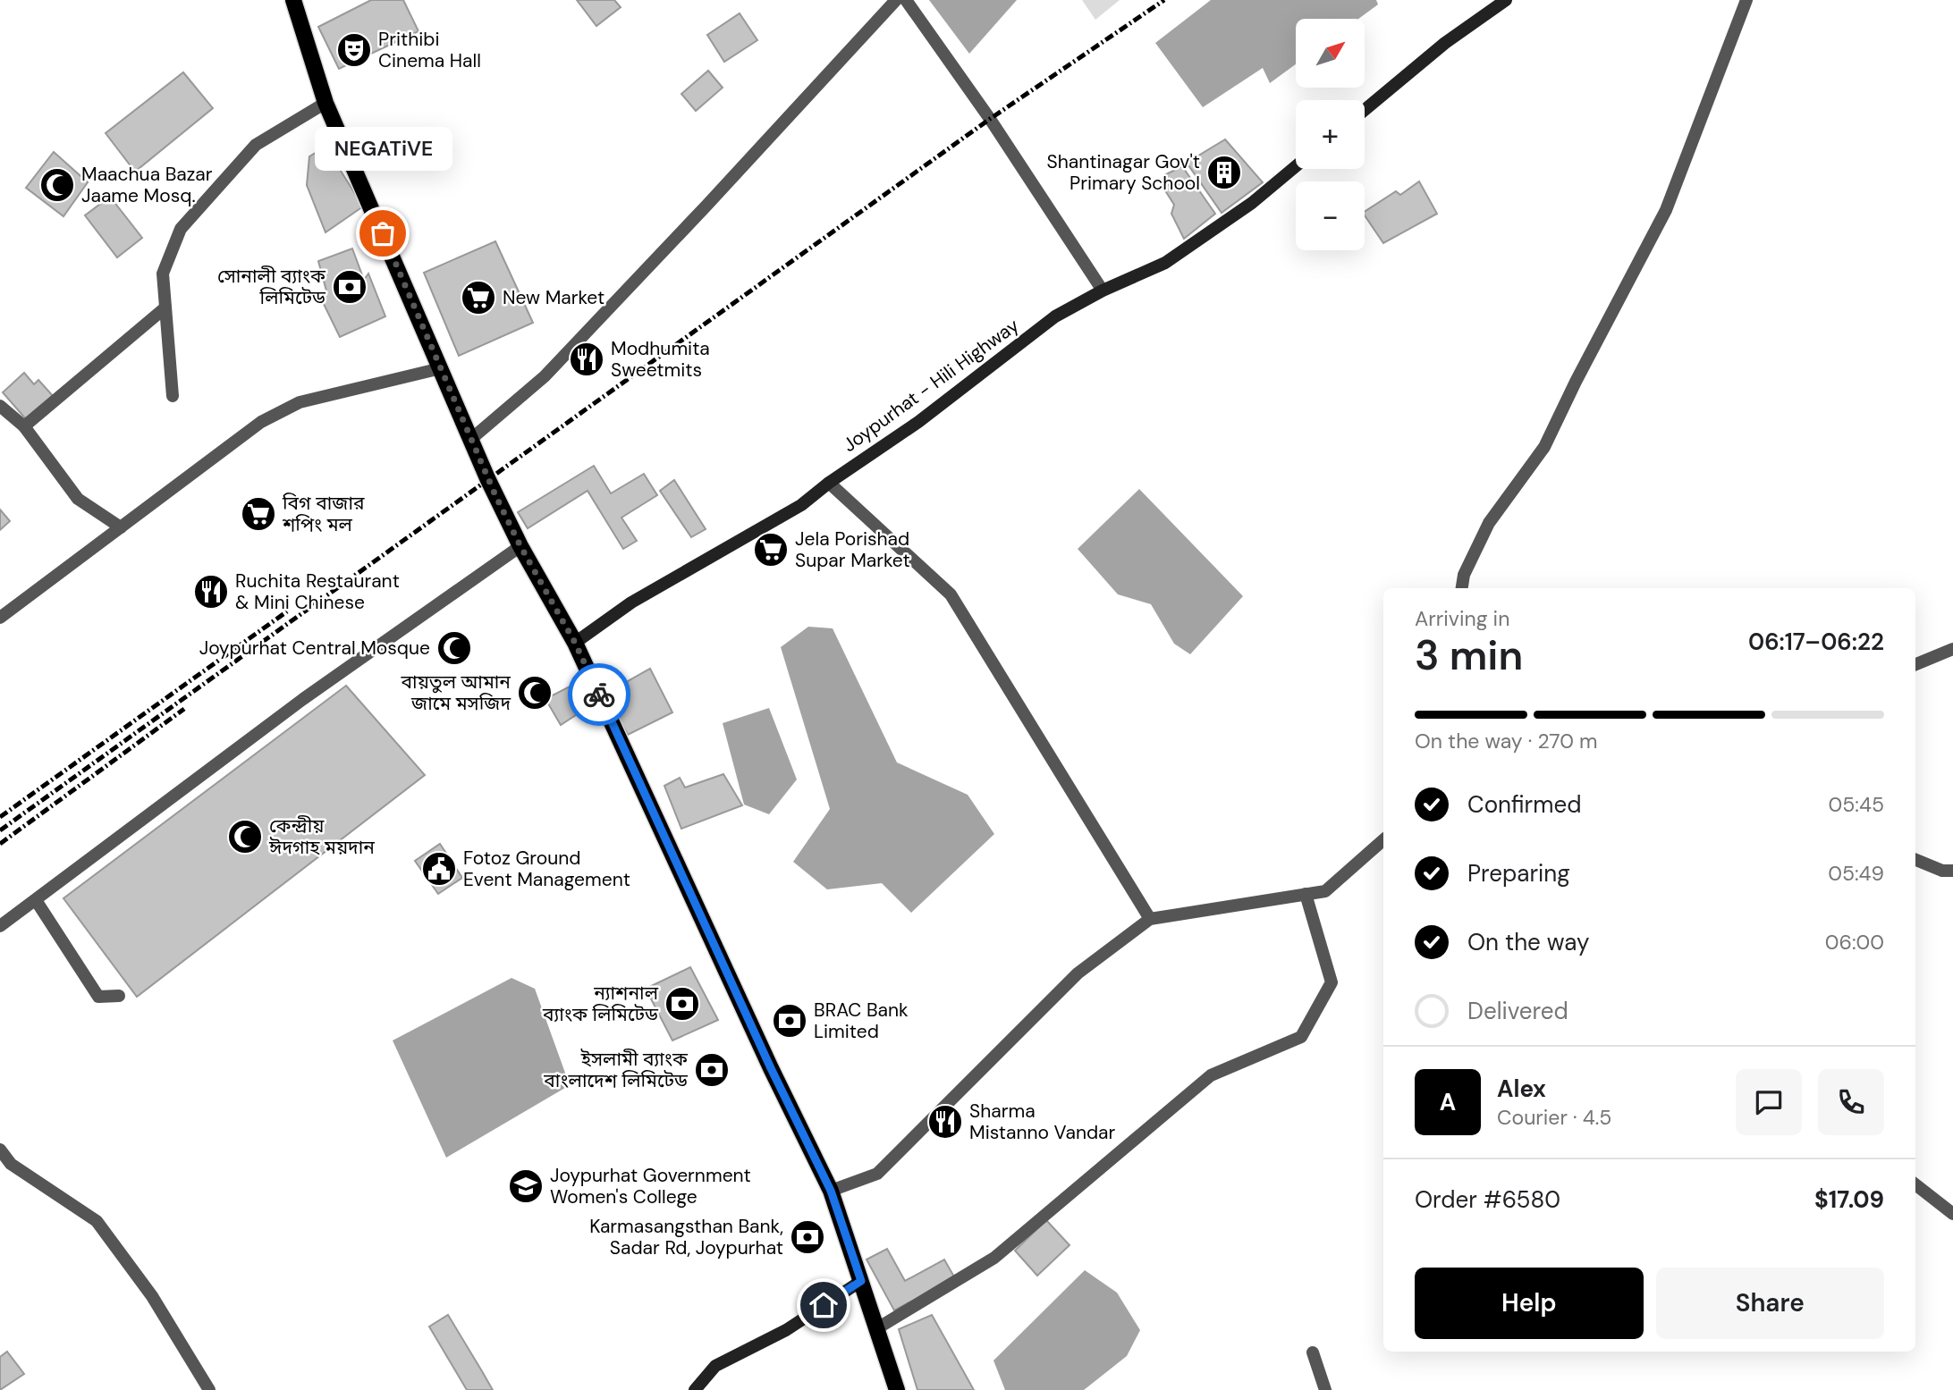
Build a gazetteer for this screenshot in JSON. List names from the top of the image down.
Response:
{
  "streets": {
    "main road": ["Joypurhat - Hili Highway"]
  },
  "places": {
    "theatre": ["Prithibi Cinema Hall"],
    "building": ["Shantinagar Gov't Primary School"],
    "mosque": [
      "Maachua Bazar Jaame Mosq.",
      "Joypurhat Central Mosque",
      "বায়তুল আমান জামে মসজিদ",
      "কেন্দ্রীয় ঈদগাহ ময়দান"
    ],
    "other": ["NEGATiVE"],
    "bank": [
      "সোনালী ব্যাংক লিমিটেড",
      "ন্যাশনাল ব্যাংক লিমিটেড",
      "BRAC Bank Limited",
      "ইসলামী ব্যাংক বাংলাদেশ লিমিটেড",
      "Karmasangsthan Bank, Sadar Rd, Joypurhat"
    ],
    "supermarket": ["New Market", "বিগ বাজার শপিং মল", "Jela Porishad Supar Market"],
    "restaurant": ["Modhumita Sweetmits", "Ruchita Restaurant & Mini Chinese", "Sharma Mistanno Vandar"],
    "public building": ["Fotoz Ground Event Management"],
    "school or university": ["Joypurhat Government Women's College"]
  },
  "north": "top right",
  "page": {
    "map_buttons": ["+", "−"],
    "bubble": "NEGATiVE",
    "heading": ["3 min", "Arriving in", "06:17–06:22"],
    "panel": [
      "Alex",
      "Courier · 4.5",
      "Order #6580",
      "$17.09"
    ],
    "bar": "On the way · 270 m",
    "list": [
      ["Confirmed", "05:45"],
      ["Preparing", "05:49"],
      ["On the way", "06:00"],
      "Delivered"
    ],
    "round": "A",
    "buttons": ["Help", "Share"]
  }
}
